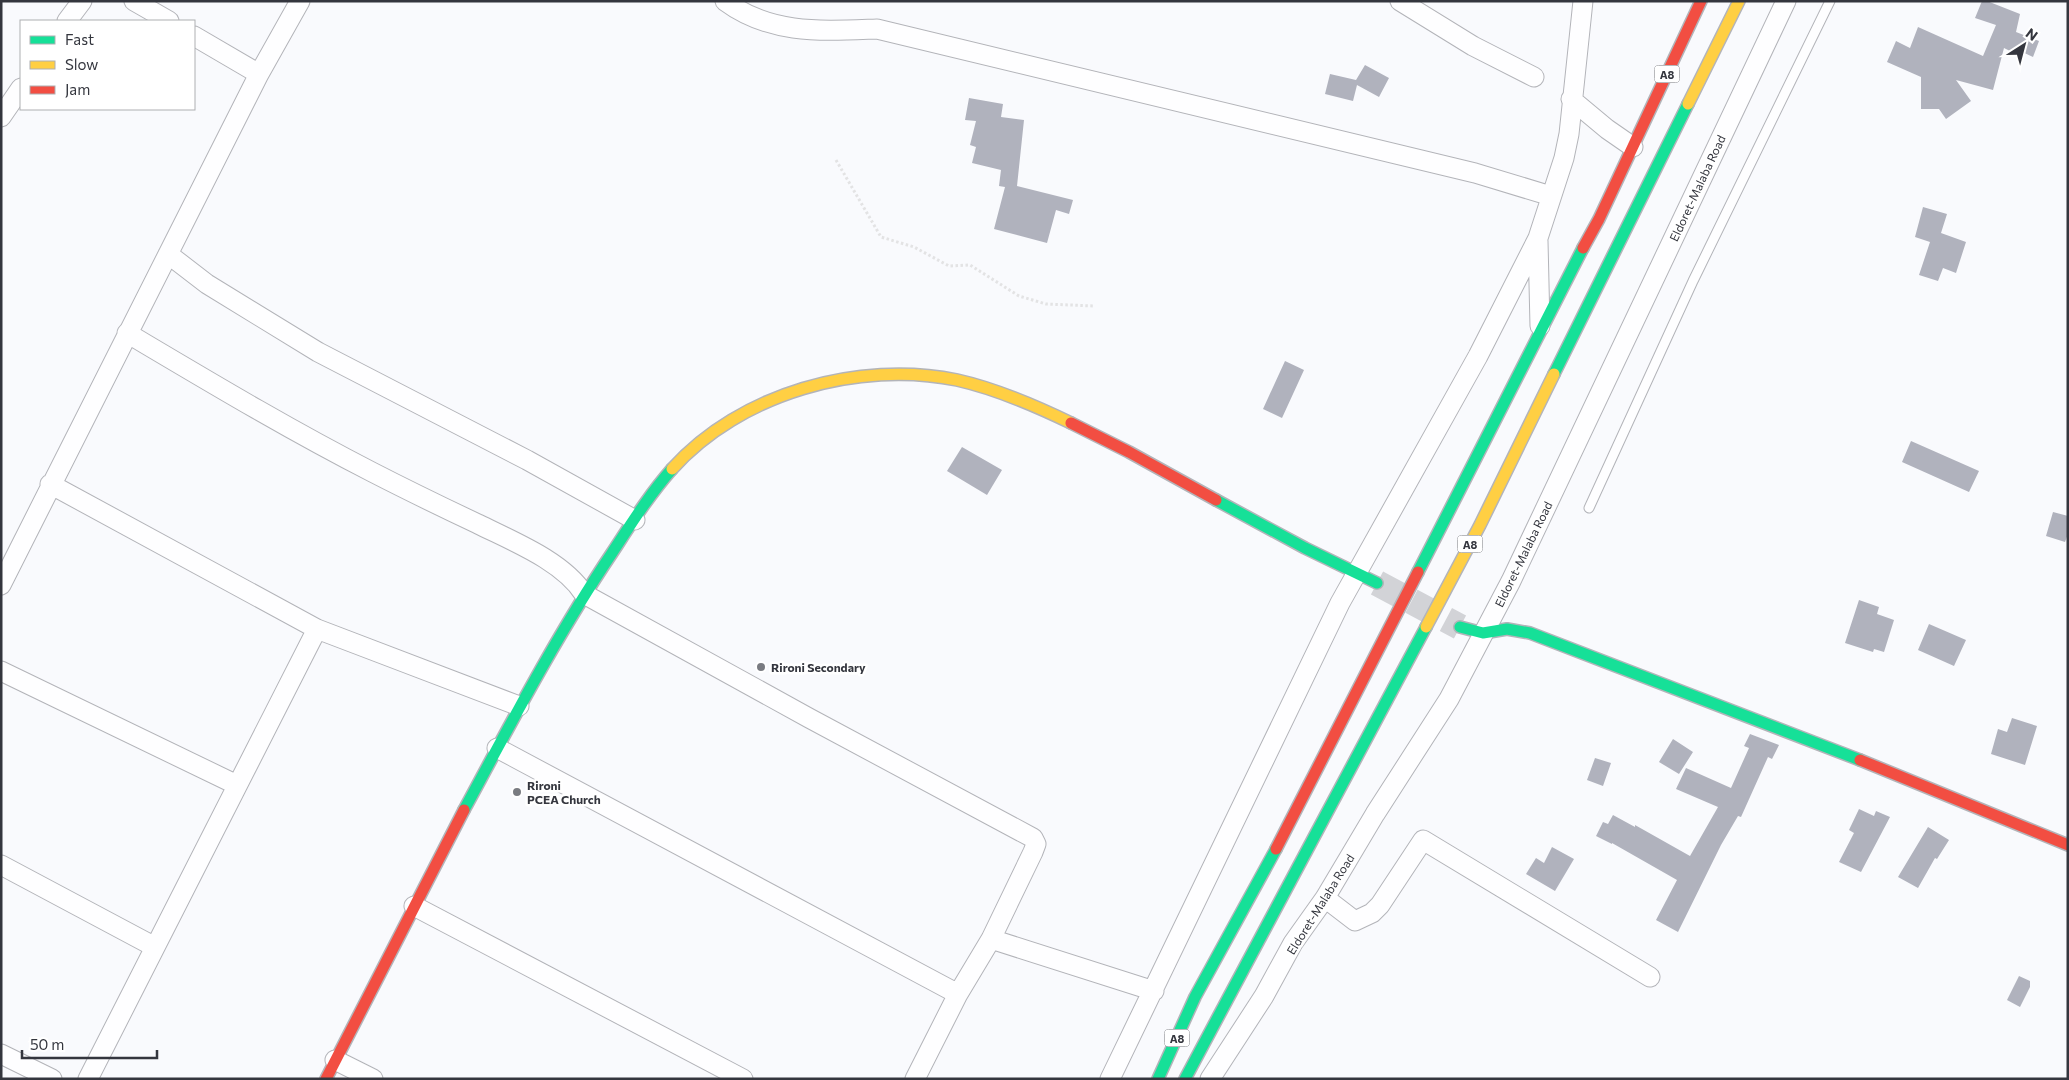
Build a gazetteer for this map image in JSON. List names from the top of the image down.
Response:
{
  "streets": {
    "main road": ["A8"],
    "street": ["Eldoret-Malaba Road"]
  },
  "places": ["Rironi Secondary", "Rironi PCEA Church"],
  "legend": ["Fast", "Slow", "Jam"],
  "scale_bar": "50 m",
  "north": "top right"
}
